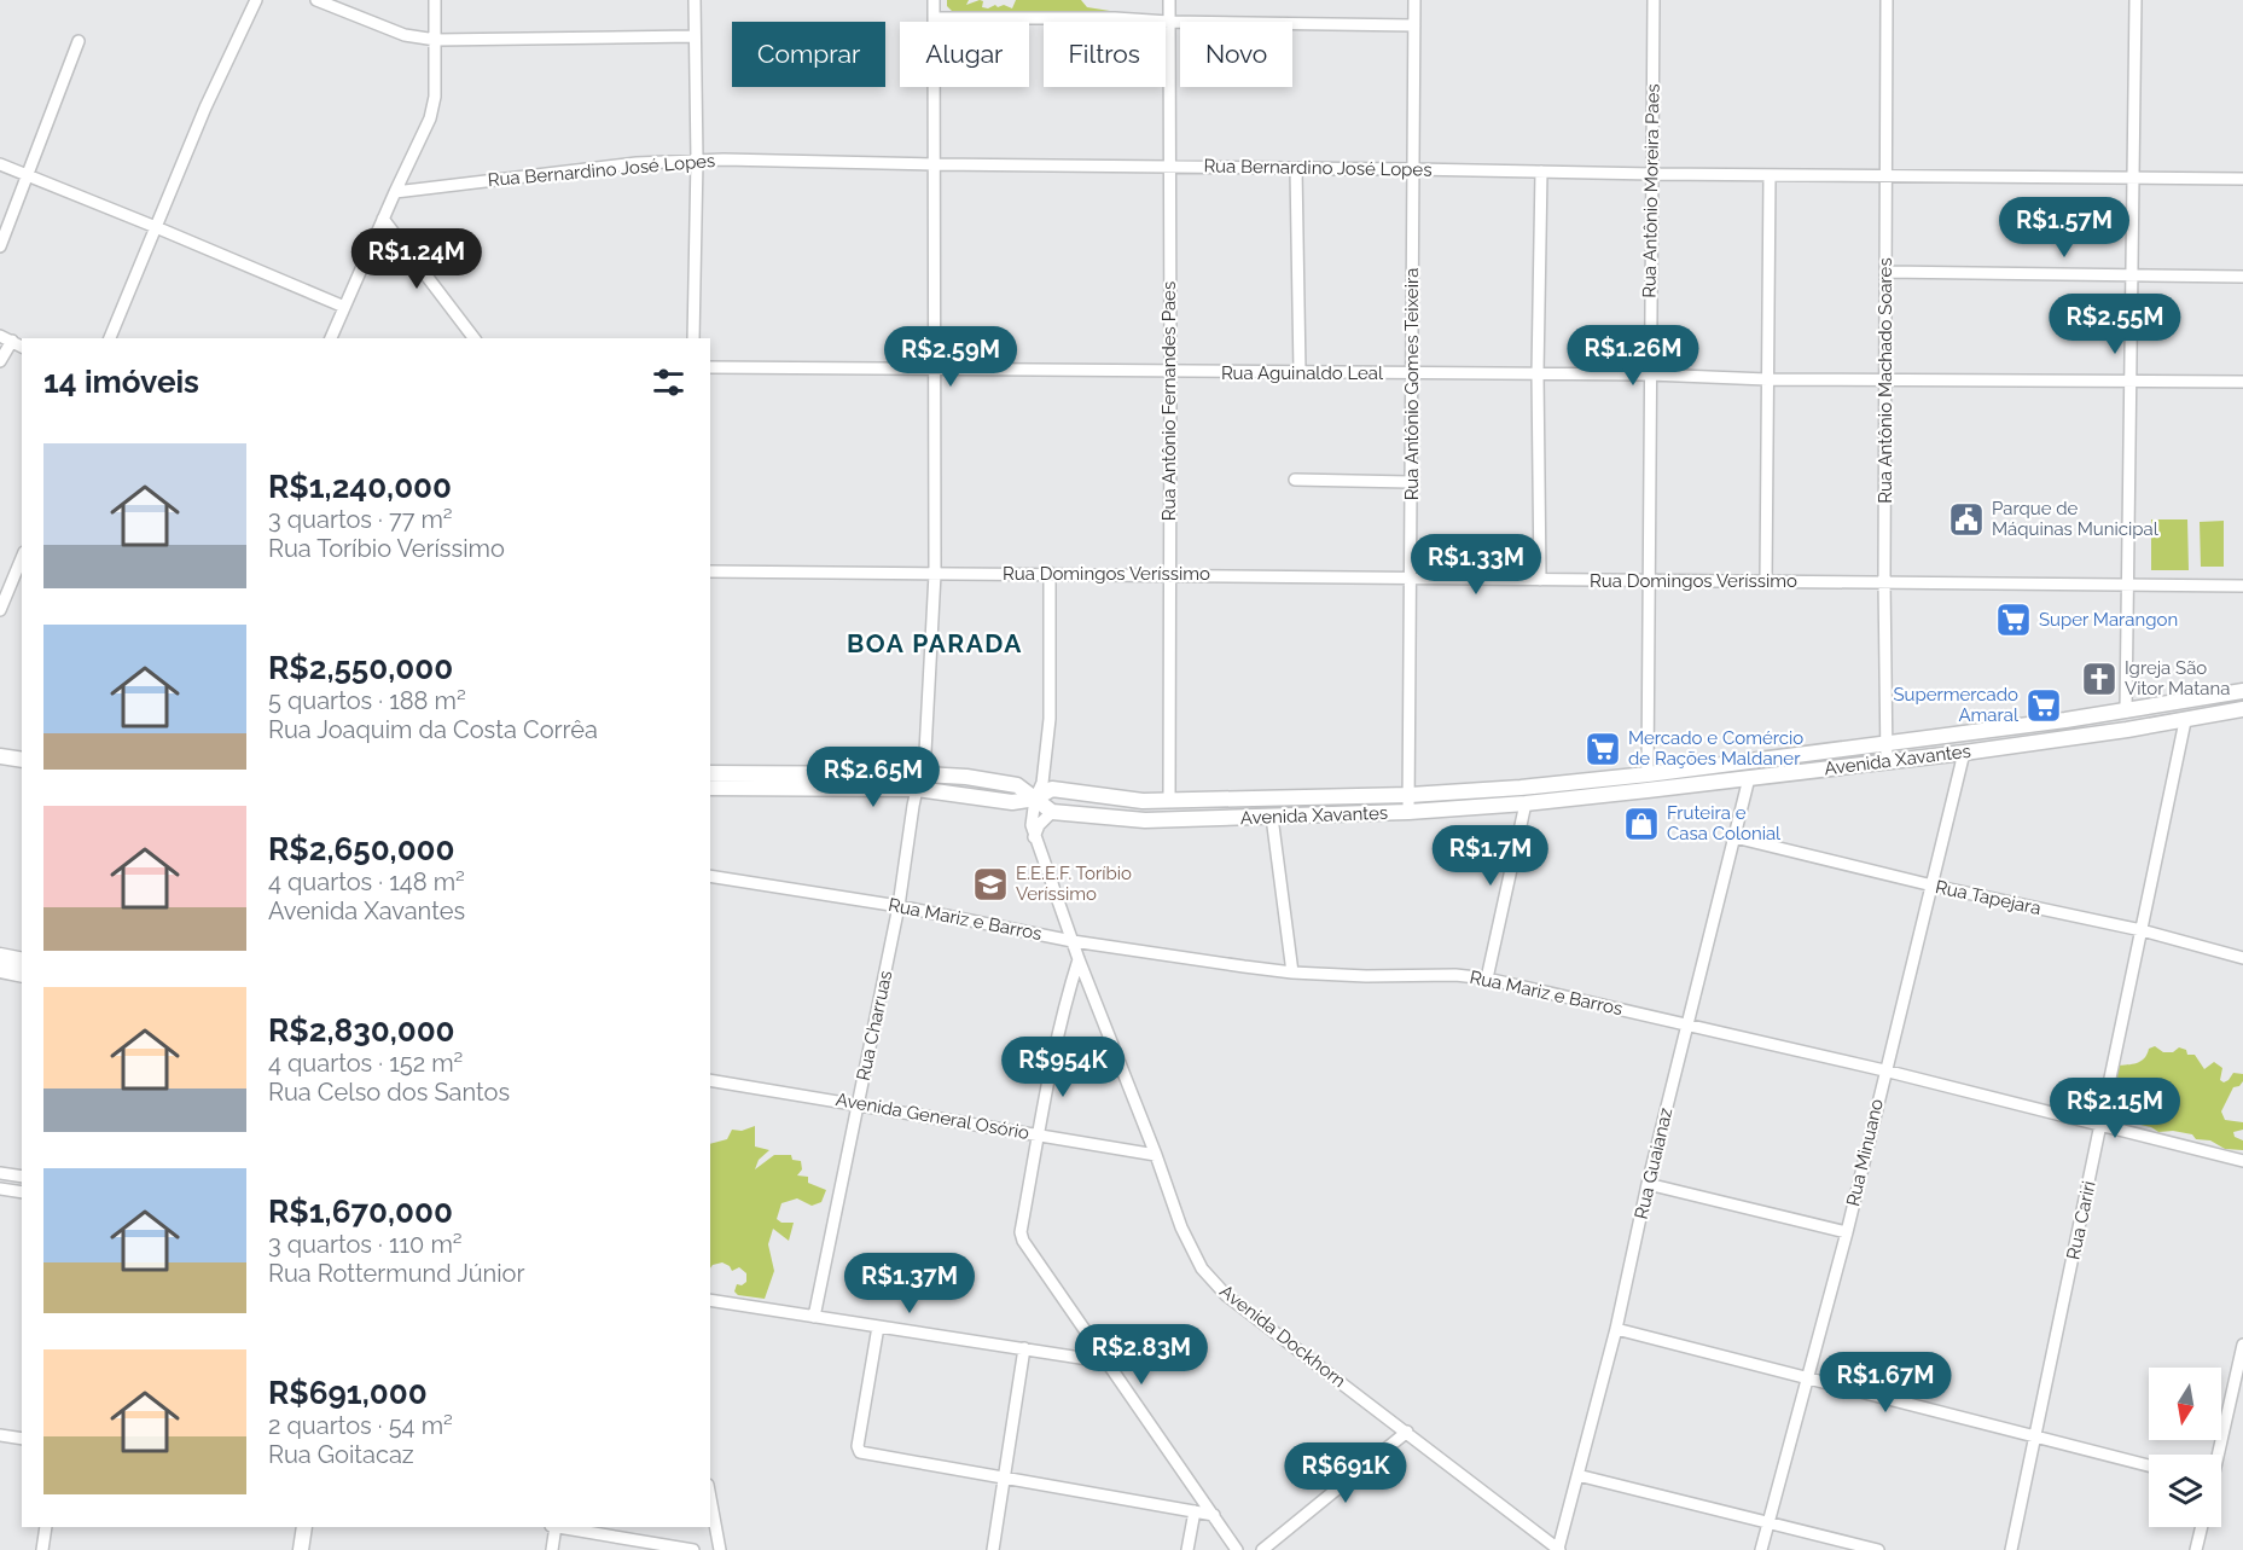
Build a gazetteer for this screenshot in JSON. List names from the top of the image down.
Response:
{
  "streets": {
    "main road": ["Avenida Xavantes"],
    "street": [
      "Rua Bernardino José Lopes",
      "Rua Antônio Moreira Paes",
      "Rua Aguinaldo Leal",
      "Rua Antônio Machado Soares",
      "Rua Antônio Gomes Teixeira",
      "Rua Antônio Fernandes Paes",
      "Rua Domingos Veríssimo",
      "Rua Tapejara",
      "Rua Mariz e Barros",
      "Rua Charruas",
      "Avenida General Osório",
      "Rua Minuano",
      "Rua Guaianaz",
      "Rua Cariri",
      "Avenida Dockhorn"
    ]
  },
  "crossings": [
    ["Rua Bernardino José Lopes", "Rua Antônio Moreira Paes"],
    ["Rua Bernardino José Lopes", "Rua Antônio Machado Soares"],
    ["Rua Bernardino José Lopes", "Rua Antônio Gomes Teixeira"],
    ["Rua Bernardino José Lopes", "Rua Antônio Fernandes Paes"],
    ["Rua Antônio Moreira Paes", "Rua Aguinaldo Leal"],
    ["Rua Antônio Moreira Paes", "Rua Domingos Veríssimo"],
    ["Rua Antônio Moreira Paes", "Avenida Xavantes"],
    ["Rua Aguinaldo Leal", "Rua Antônio Machado Soares"],
    ["Rua Aguinaldo Leal", "Rua Antônio Gomes Teixeira"],
    ["Rua Aguinaldo Leal", "Rua Antônio Fernandes Paes"],
    ["Rua Antônio Machado Soares", "Rua Domingos Veríssimo"],
    ["Rua Antônio Machado Soares", "Avenida Xavantes"],
    ["Rua Antônio Gomes Teixeira", "Rua Domingos Veríssimo"],
    ["Rua Antônio Gomes Teixeira", "Avenida Xavantes"],
    ["Rua Antônio Fernandes Paes", "Rua Domingos Veríssimo"],
    ["Rua Antônio Fernandes Paes", "Avenida Xavantes"],
    ["Rua Domingos Veríssimo", "Avenida Dockhorn"],
    ["Avenida Xavantes", "Rua Charruas"],
    ["Avenida Xavantes", "Rua Minuano"],
    ["Avenida Xavantes", "Rua Guaianaz"],
    ["Avenida Xavantes", "Rua Cariri"],
    ["Avenida Xavantes", "Avenida Dockhorn"],
    ["Rua Tapejara", "Rua Minuano"],
    ["Rua Tapejara", "Rua Guaianaz"],
    ["Rua Tapejara", "Rua Cariri"],
    ["Rua Mariz e Barros", "Rua Charruas"],
    ["Rua Mariz e Barros", "Rua Minuano"],
    ["Rua Mariz e Barros", "Rua Guaianaz"],
    ["Rua Mariz e Barros", "Rua Cariri"],
    ["Rua Mariz e Barros", "Avenida Dockhorn"],
    ["Rua Charruas", "Avenida General Osório"],
    ["Avenida General Osório", "Avenida Dockhorn"],
    ["Rua Guaianaz", "Avenida Dockhorn"]
  ],
  "districts": ["BOA PARADA"],
  "places": {
    "public building": ["Parque de Máquinas Municipal"],
    "supermarket": ["Super Marangon", "Supermercado Amaral", "Mercado e Comércio de Rações Maldaner"],
    "church": ["Igreja São Vitor Matana"],
    "shop": ["Fruteira e Casa Colonial"],
    "school or university": ["E.E.E.F. Toríbio Veríssimo"]
  },
  "north": "bottom",
  "page": {
    "chip": [
      "Comprar",
      "Alugar",
      "Filtros",
      "Novo"
    ],
    "price": [
      "R$1.57M",
      "R$1.24M",
      "R$2.55M",
      "R$1.26M",
      "R$2.59M",
      "R$1.33M",
      "R$2.65M",
      "R$1.7M",
      "R$954K",
      "R$2.15M",
      "R$1.37M",
      "R$2.83M",
      "R$1.67M",
      "R$691K"
    ],
    "heading": "14 imóveis",
    "list": [
      {
        "name": "R$1,240,000",
        "note": "3 quartos · 77 m² · Rua Toríbio Veríssimo"
      },
      {
        "name": "R$2,550,000",
        "note": "5 quartos · 188 m² · Rua Joaquim da Costa Corrêa"
      },
      {
        "name": "R$2,650,000",
        "note": "4 quartos · 148 m² · Avenida Xavantes"
      },
      {
        "name": "R$2,830,000",
        "note": "4 quartos · 152 m² · Rua Celso dos Santos"
      },
      {
        "name": "R$1,670,000",
        "note": "3 quartos · 110 m² · Rua Rottermund Júnior"
      },
      {
        "name": "R$691,000",
        "note": "2 quartos · 54 m² · Rua Goitacaz"
      }
    ]
  }
}
